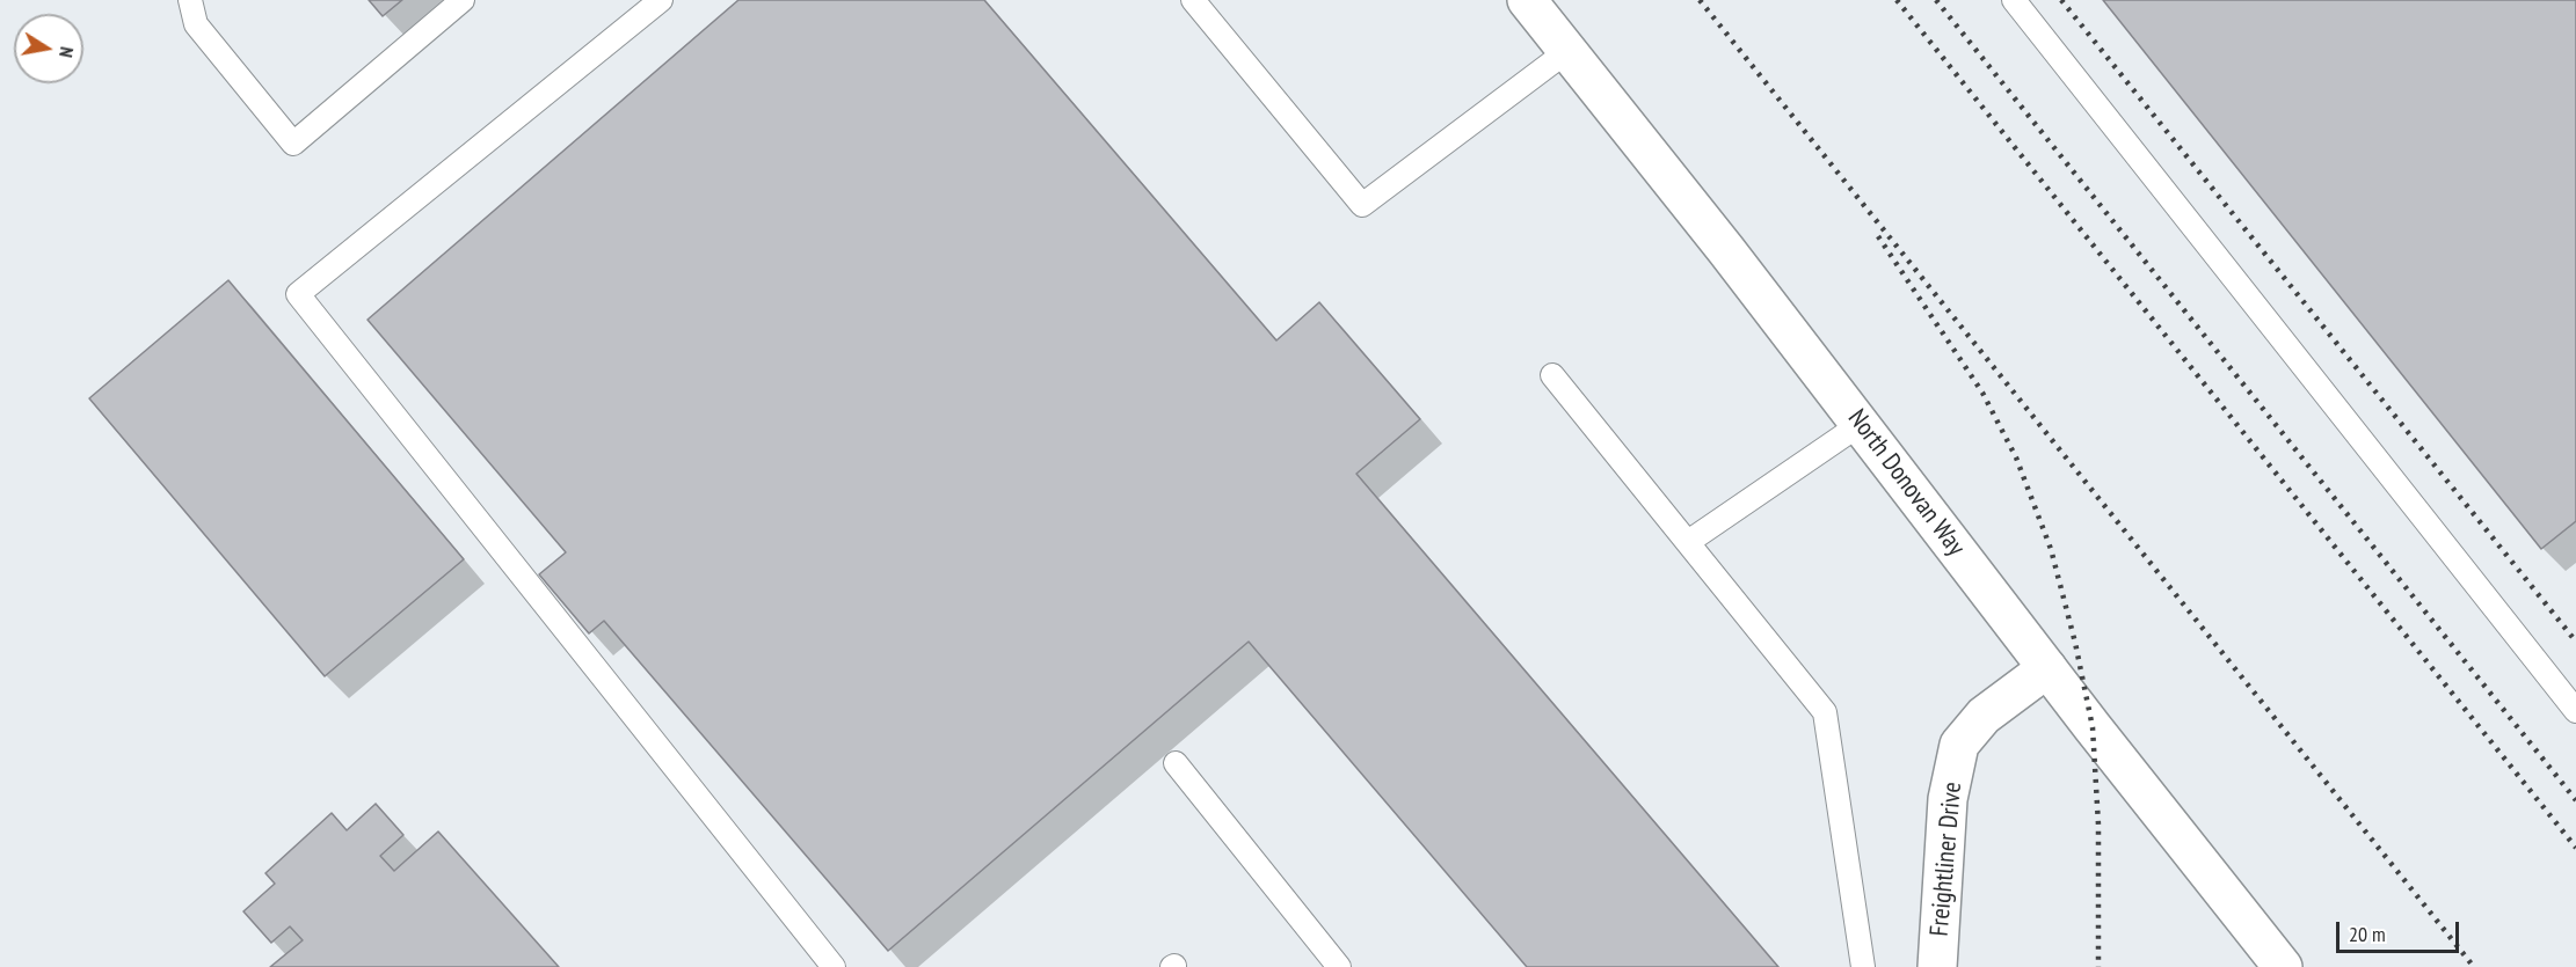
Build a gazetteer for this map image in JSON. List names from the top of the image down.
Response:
{
  "streets": {
    "street": ["North Donovan Way", "Freightliner Drive"]
  },
  "crossings": [
    ["North Donovan Way", "Freightliner Drive"]
  ],
  "scale_bar": "20 m",
  "north": "right"
}
